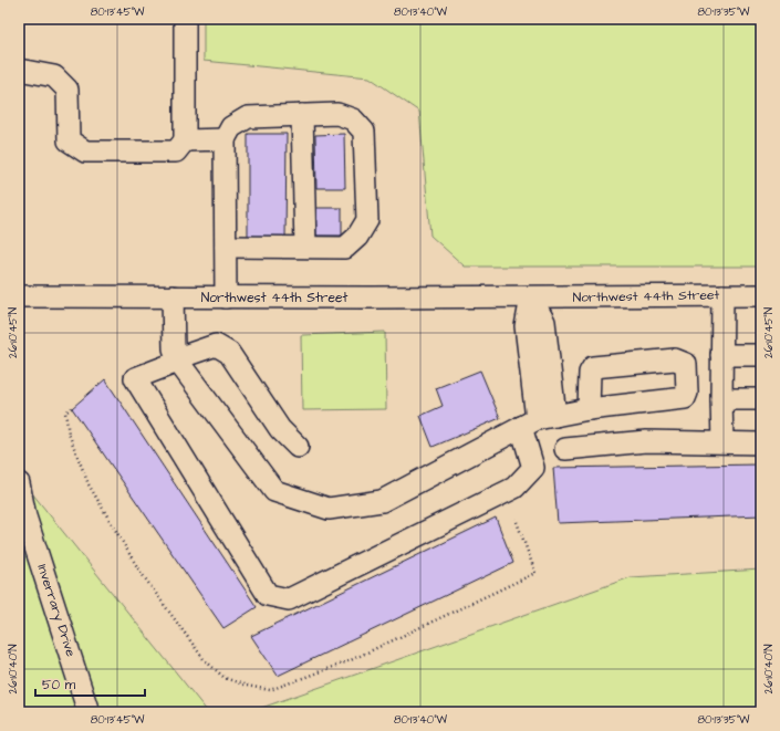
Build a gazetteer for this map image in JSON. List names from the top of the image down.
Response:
{
  "streets": {
    "street": ["Northwest 44th Street", "Inverrary Drive"]
  },
  "scale_bar": "50 m",
  "coordinates": [
    "80°13'45\"W",
    "80°13'40\"W",
    "80°13'35\"W",
    "26°10'45\"N",
    "26°10'40\"N"
  ]
}
